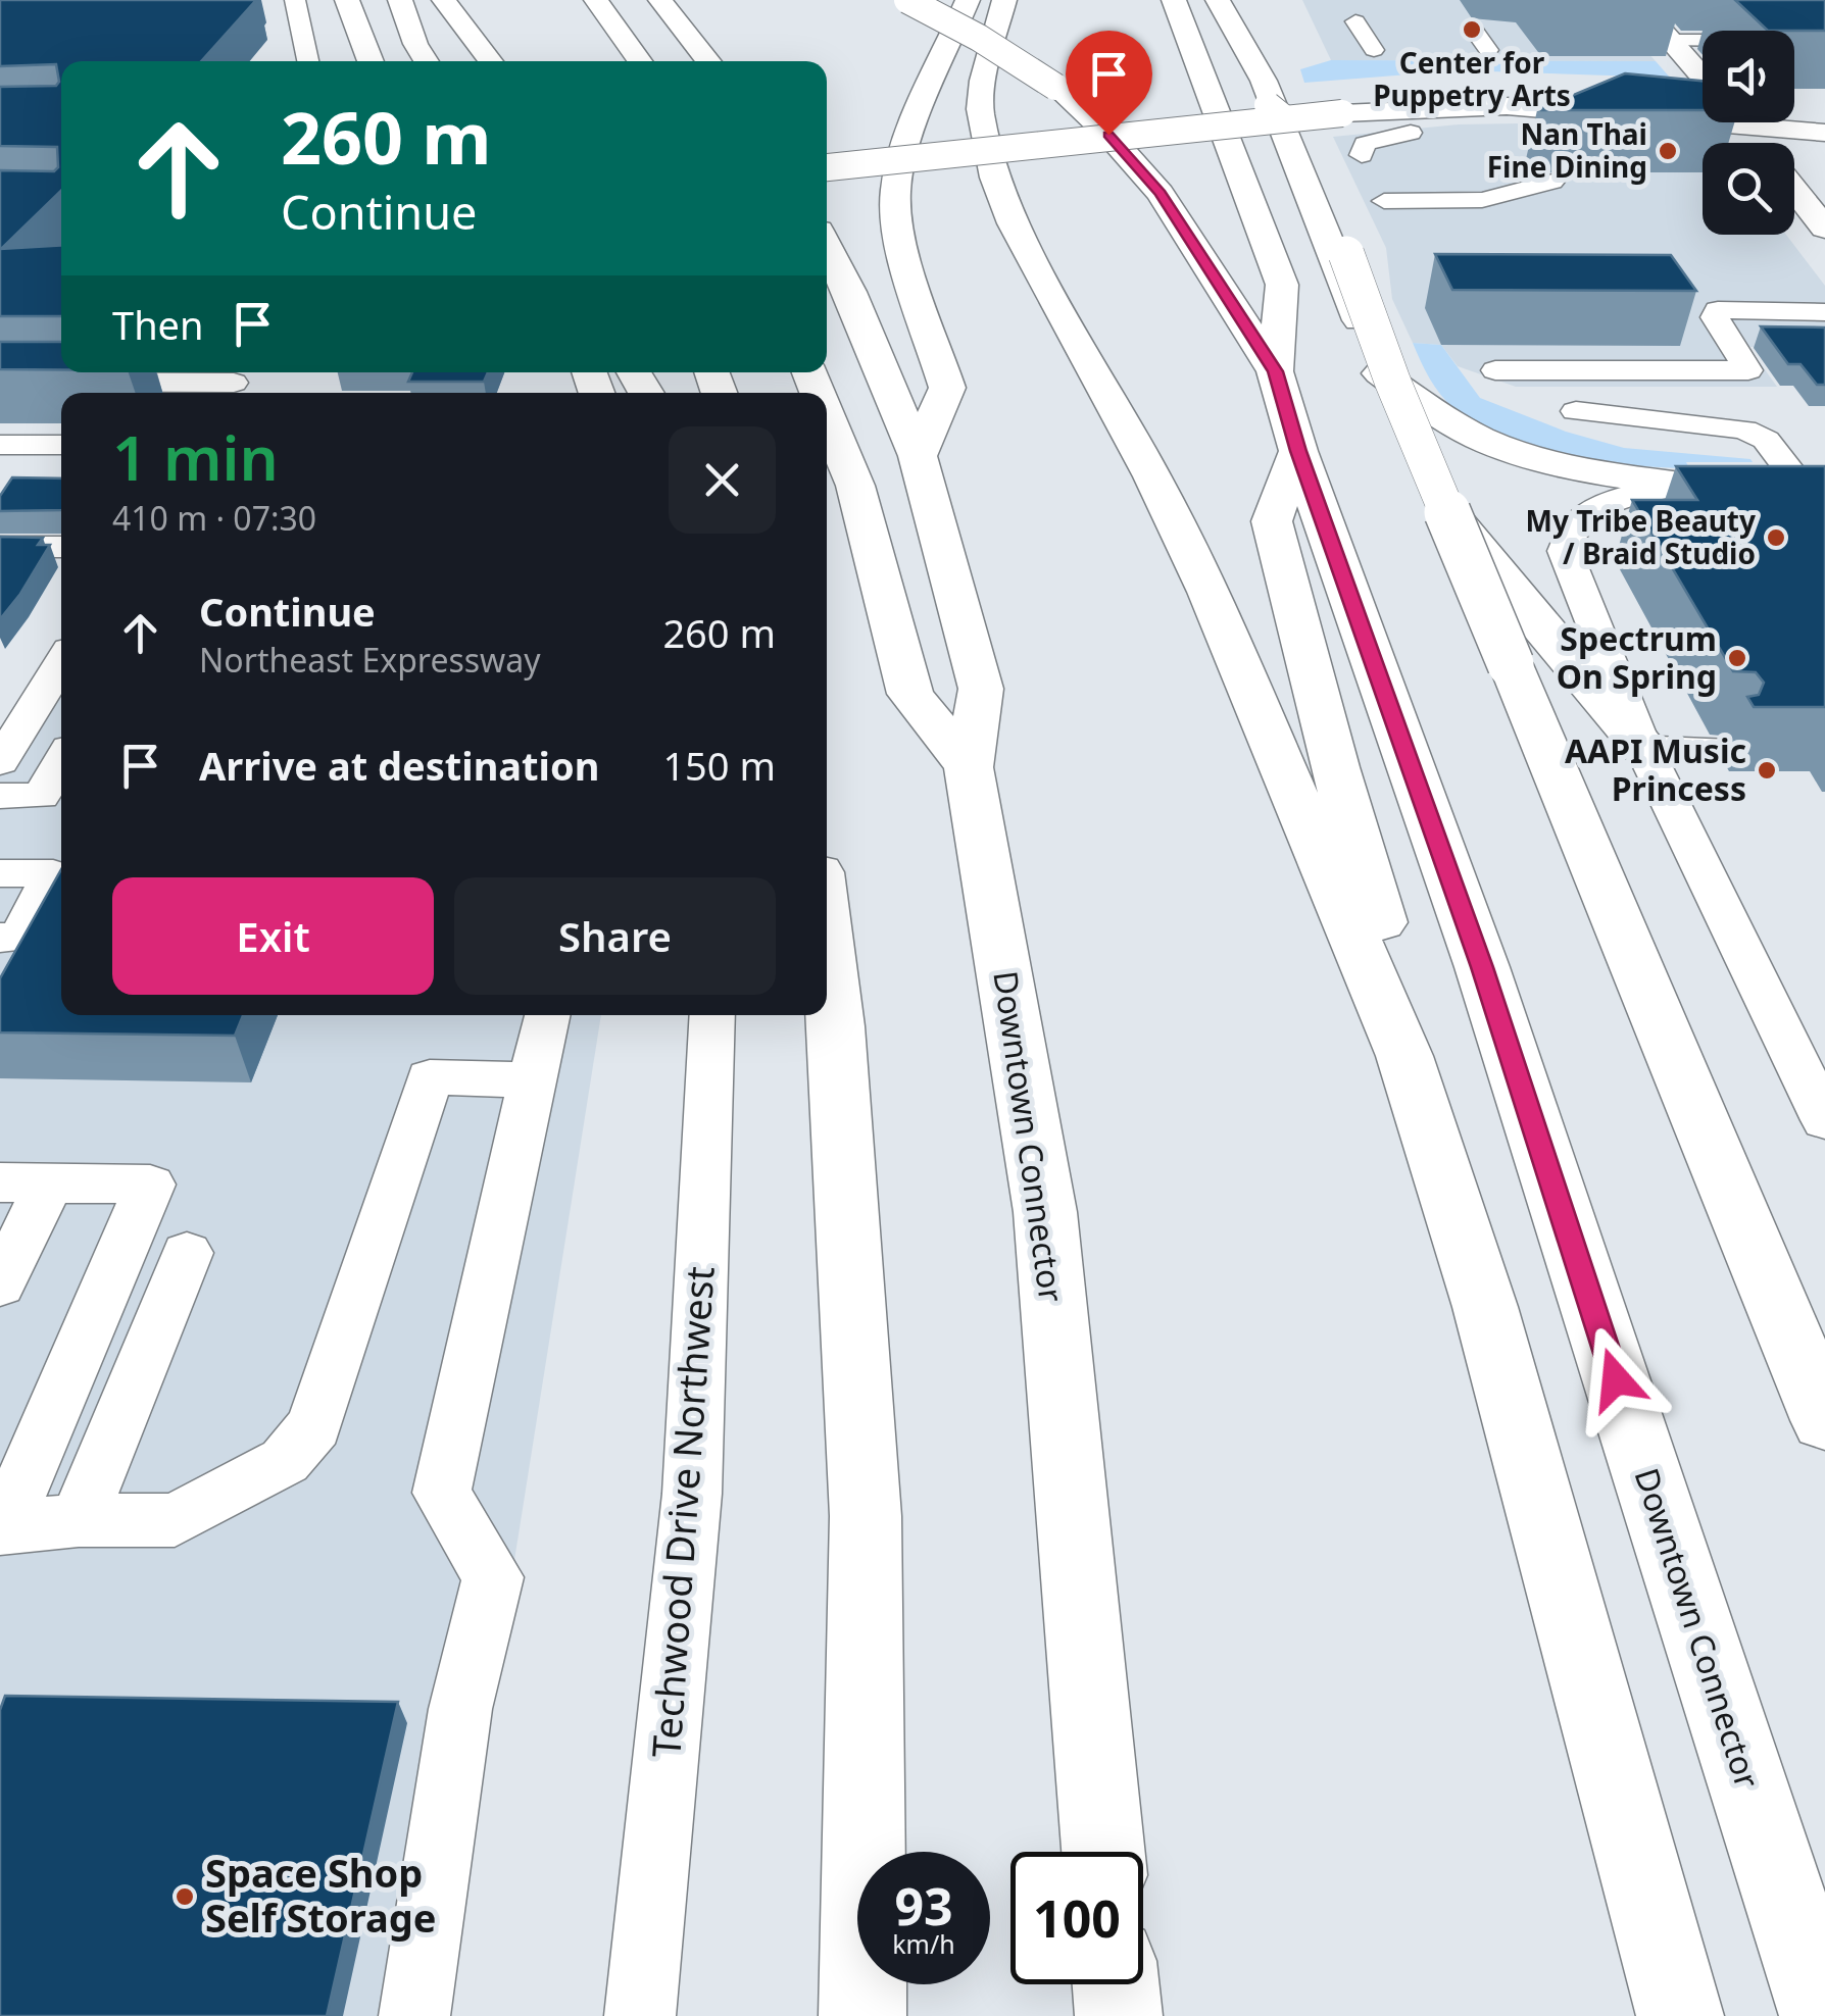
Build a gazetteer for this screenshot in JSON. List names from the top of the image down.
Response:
{
  "streets": {
    "main road": ["Downtown Connector"],
    "street": ["Techwood Drive Northwest"]
  },
  "places": [
    "Center for Puppetry Arts",
    "Nan Thai Fine Dining",
    "My Tribe Beauty / Braid Studio",
    "Spectrum On Spring",
    "AAPI Music Princess",
    "Space Shop Self Storage"
  ],
  "page": {
    "turn": ["260 m", "Continue"],
    "then": "Then",
    "heading": ["1 min", "410 m · 07:30"],
    "list": [
      {
        "name": "Continue",
        "note": "Northeast Expressway",
        "value": "260 m"
      },
      {
        "name": "Arrive at destination",
        "value": "150 m"
      }
    ],
    "buttons": ["Exit", "Share"],
    "speed": "93 km/h",
    "limit": "100"
  }
}
